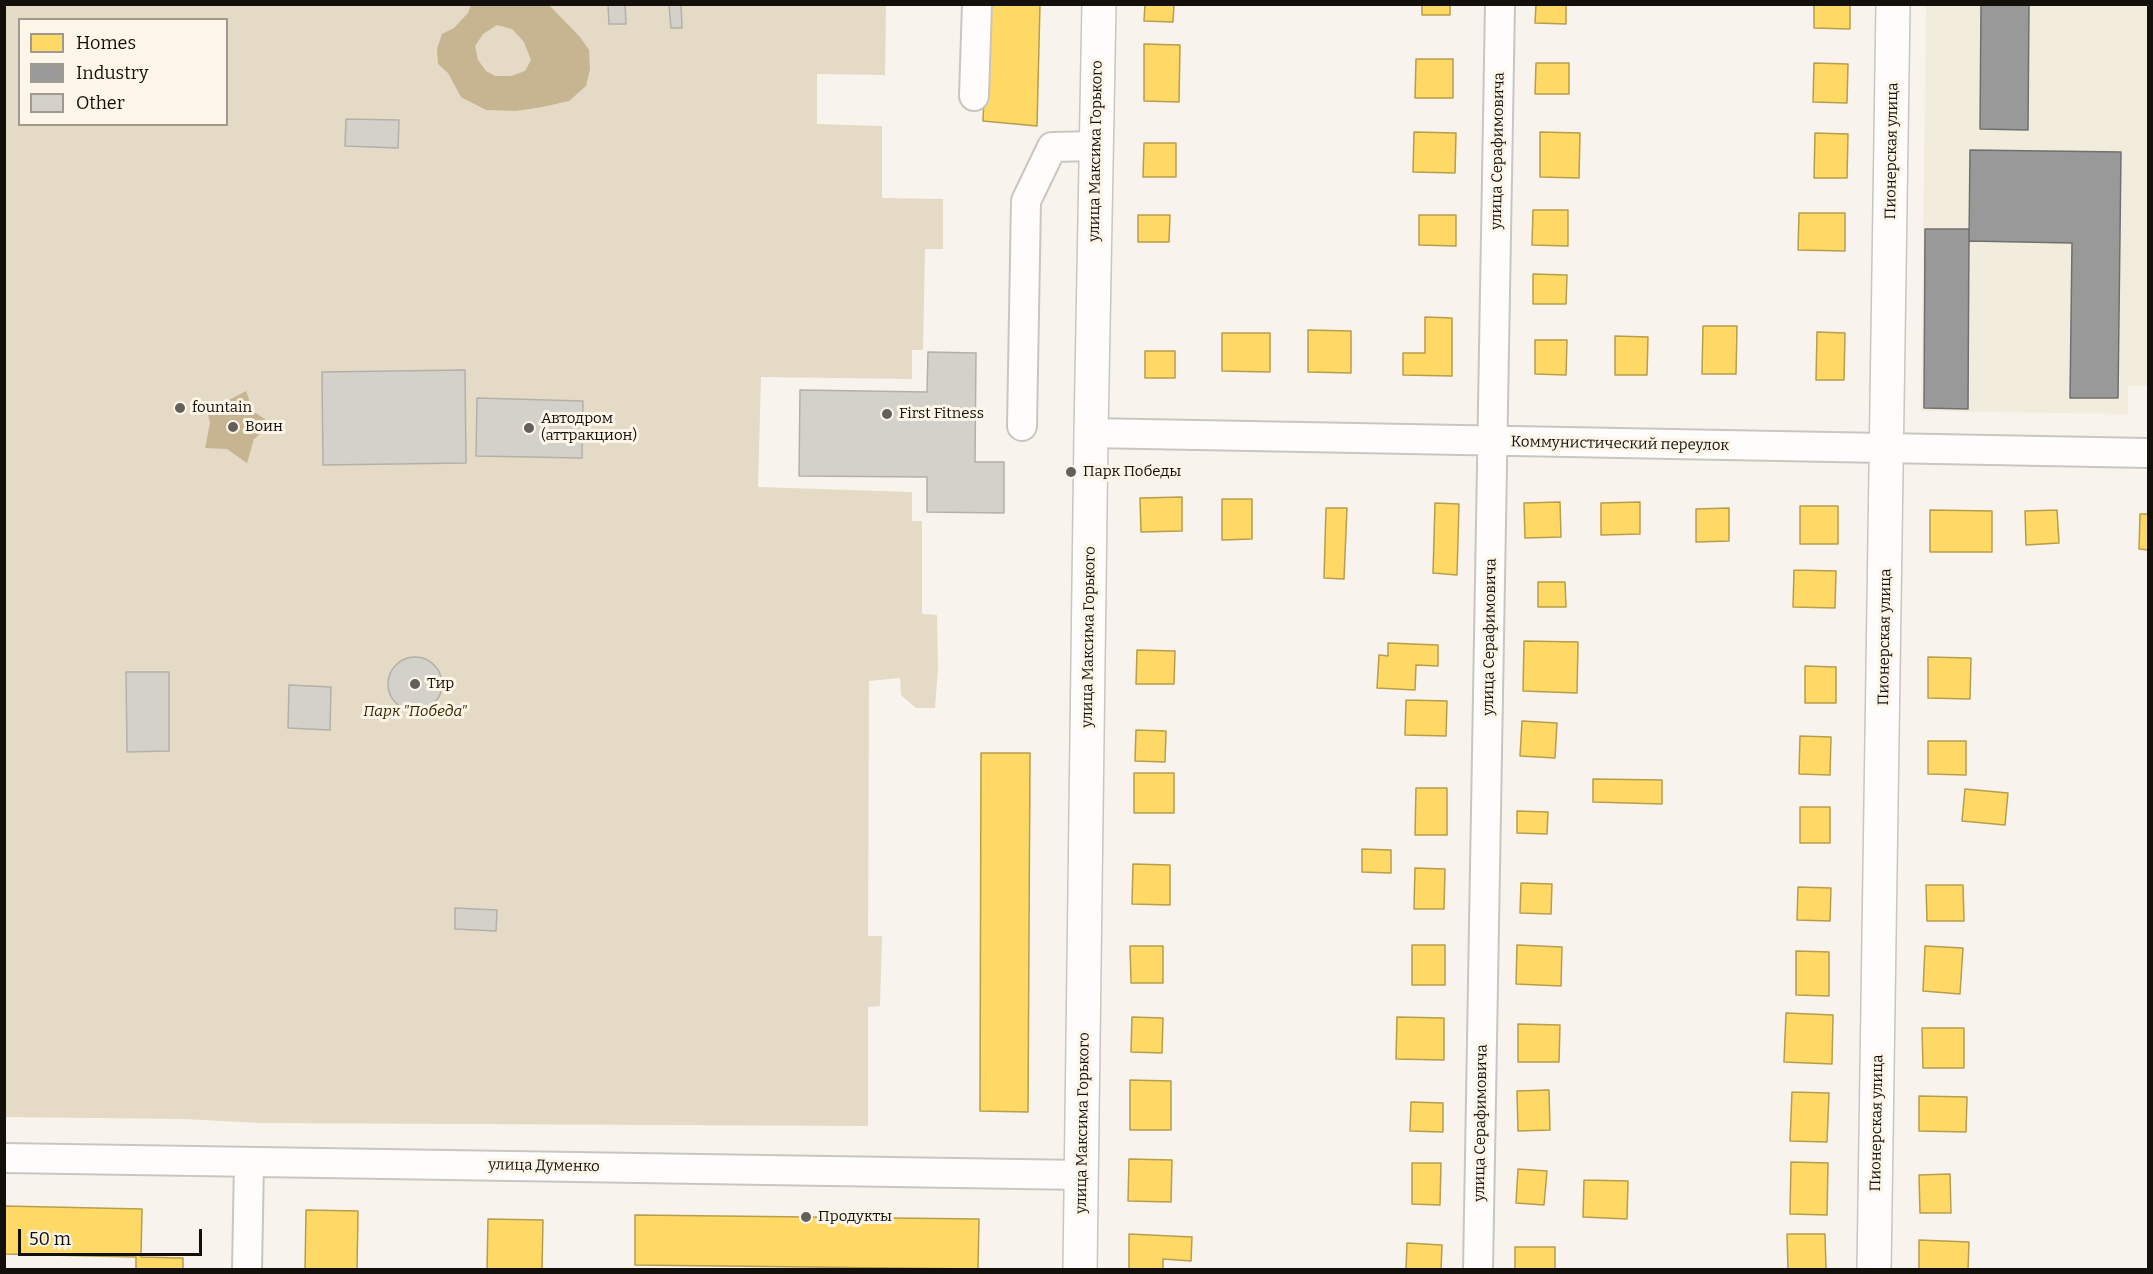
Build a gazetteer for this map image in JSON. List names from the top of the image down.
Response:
{
  "streets": {
    "street": [
      "улица Максима Горького",
      "улица Серафимовича",
      "Пионерская улица",
      "Коммунистический переулок",
      "улица Думенко"
    ]
  },
  "crossings": [
    ["улица Максима Горького", "Коммунистический переулок"],
    ["улица Максима Горького", "улица Думенко"],
    ["улица Серафимовича", "Коммунистический переулок"],
    ["Пионерская улица", "Коммунистический переулок"]
  ],
  "parks": ["Парк \"Победа\""],
  "places": [
    "fountain",
    "First Fitness",
    "Воин",
    "Автодром (аттракцион)",
    "Парк Победы",
    "Тир",
    "Продукты"
  ],
  "legend": ["Homes", "Industry", "Other"],
  "scale_bar": "50 m"
}
